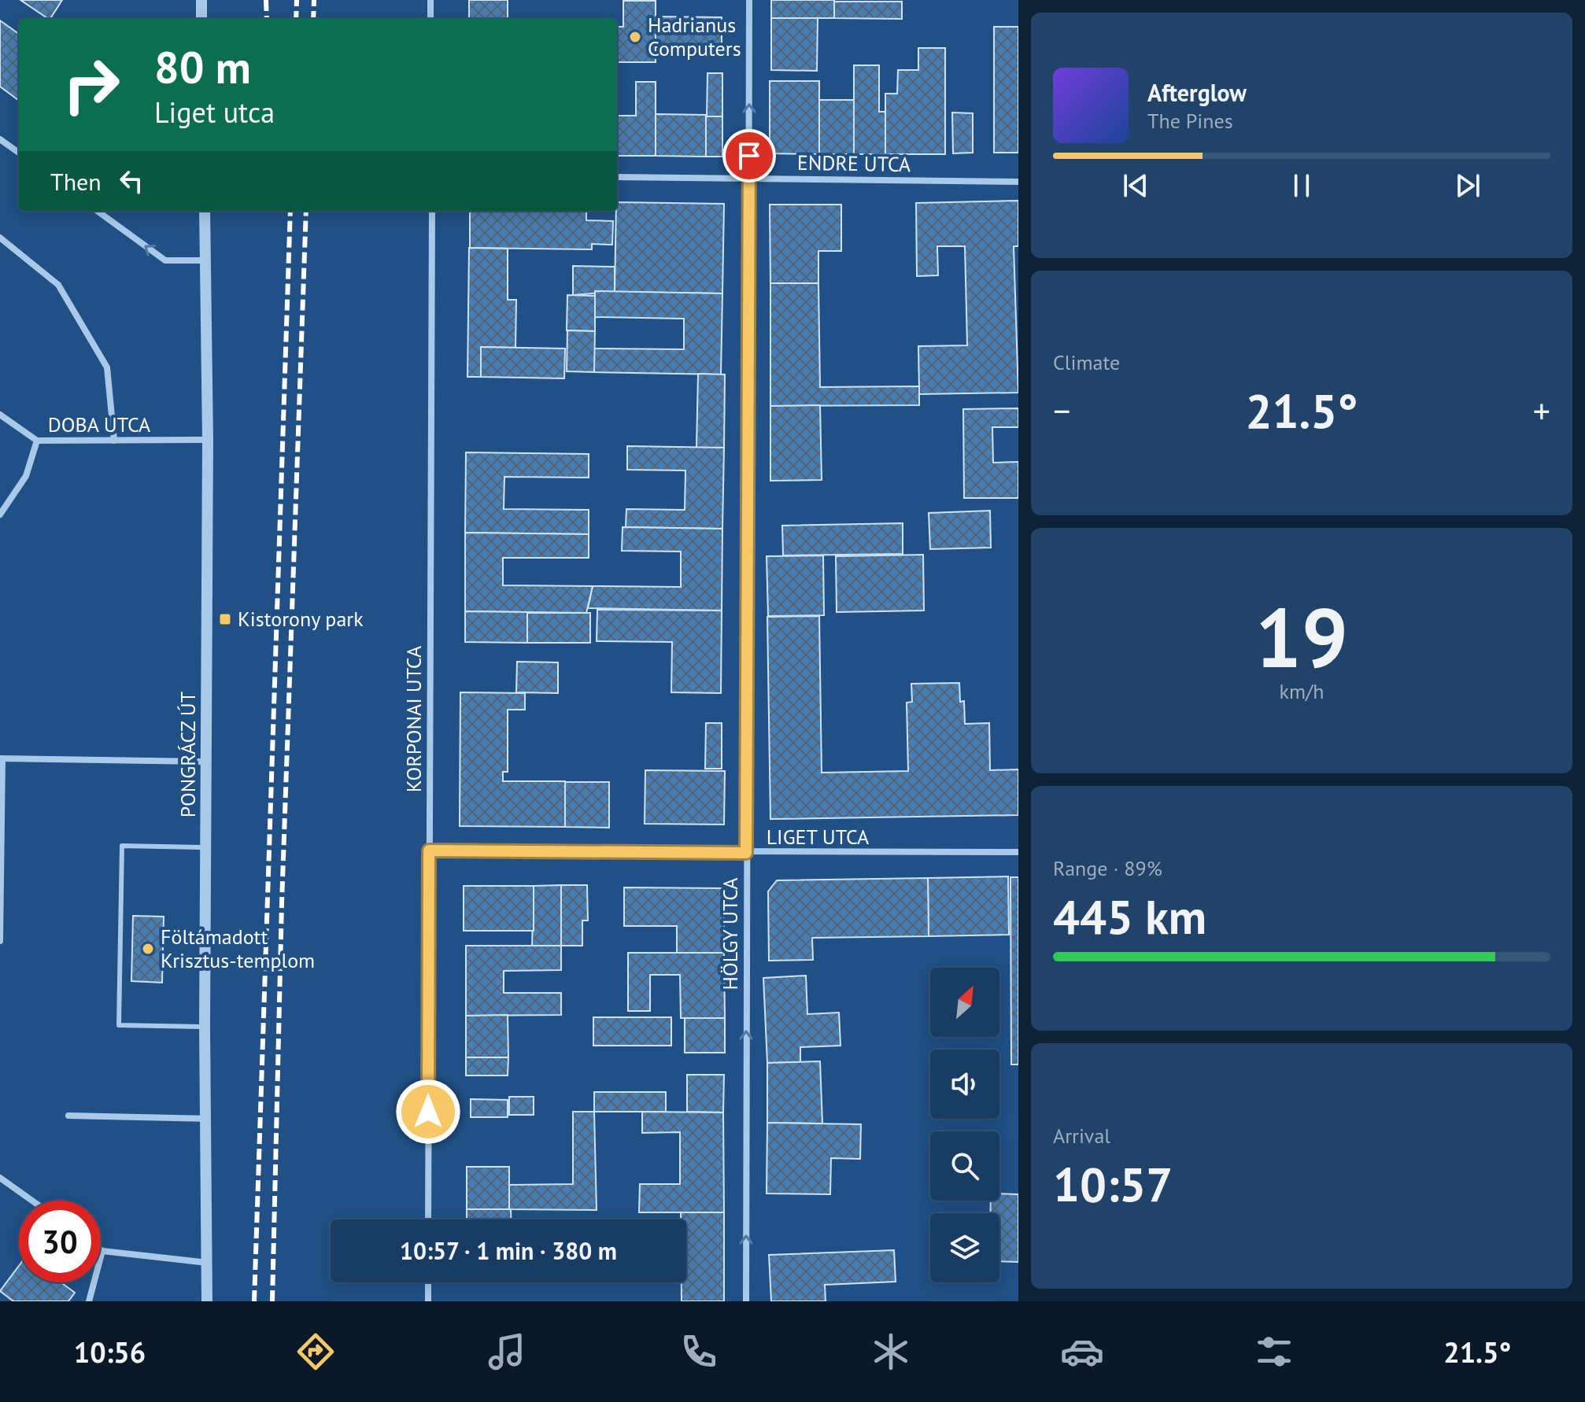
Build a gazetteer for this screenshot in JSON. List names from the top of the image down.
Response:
{
  "streets": {
    "street": [
      "ENDRE UTCA",
      "DOBA UTCA",
      "KORPONAI UTCA",
      "PONGRÁCZ ÚT",
      "LIGET UTCA",
      "HÖLGY UTCA"
    ]
  },
  "crossings": [
    ["ENDRE UTCA", "HÖLGY UTCA"],
    ["DOBA UTCA", "PONGRÁCZ ÚT"],
    ["KORPONAI UTCA", "LIGET UTCA"],
    ["LIGET UTCA", "HÖLGY UTCA"]
  ],
  "one_way": ["HÖLGY UTCA"],
  "places": {
    "other": ["Hadrianus Computers", "Föltámadott Krisztus-templom"],
    "transit": ["Kistorony park"]
  },
  "north": "top right",
  "page": {
    "turn": ["80 m", "Liget utca"],
    "song": ["Afterglow", "The Pines"],
    "then": "Then",
    "tile": [
      "Climate",
      ["19", "km/h"],
      ["Range · 89%", "445 km"],
      ["Arrival", "10:57"]
    ],
    "heat": ["−", "21.5°", "+"],
    "limit": "30",
    "trip": "10:57 · 1 min · 380 m",
    "tabs": ["10:56", "21.5°"]
  }
}
